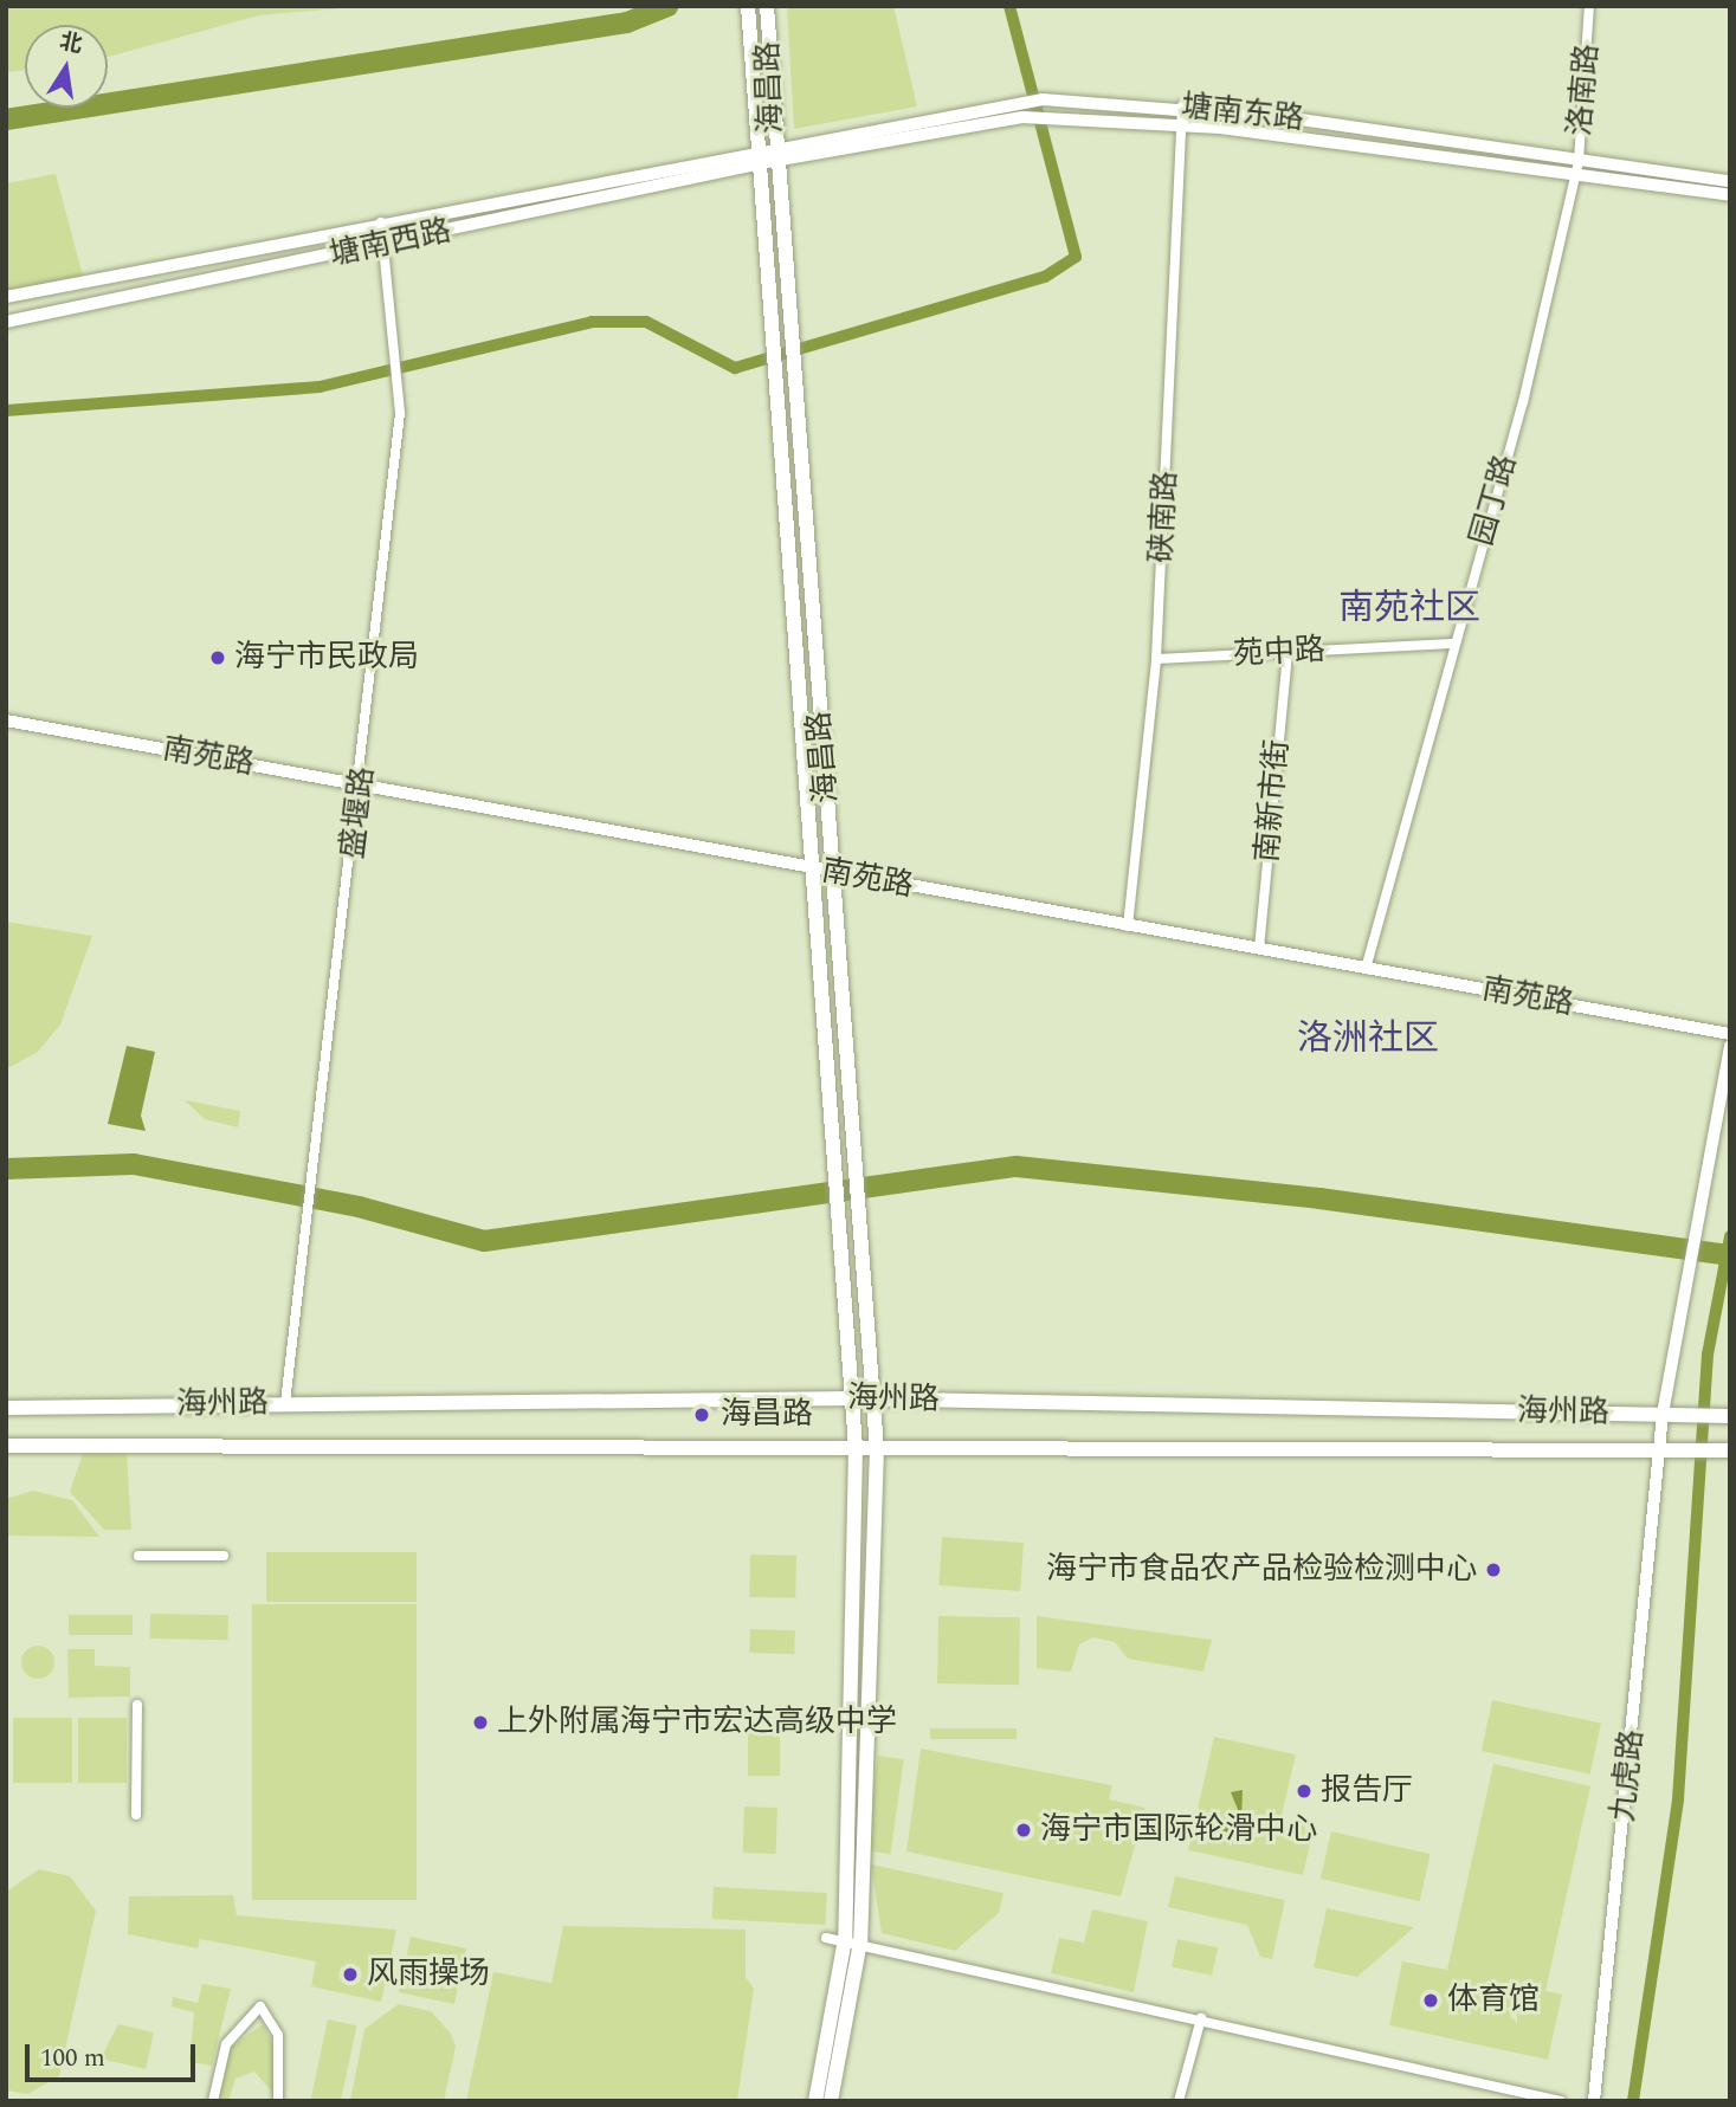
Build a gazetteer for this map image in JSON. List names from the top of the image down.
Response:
{
  "streets": {
    "main road": [
      "海昌路",
      "塘南东路",
      "塘南西路",
      "南苑路",
      "海州路",
      "九虎路"
    ],
    "street": [
      "洛南路",
      "园丁路",
      "硖南路",
      "苑中路",
      "南新市街",
      "盛堰路"
    ]
  },
  "crossings": [
    ["海昌路", "塘南东路"],
    ["海昌路", "塘南西路"],
    ["海昌路", "南苑路"],
    ["海昌路", "海州路"],
    ["洛南路", "塘南东路"],
    ["洛南路", "园丁路"],
    ["塘南东路", "塘南西路"],
    ["塘南东路", "园丁路"],
    ["塘南东路", "硖南路"],
    ["塘南西路", "盛堰路"],
    ["园丁路", "苑中路"],
    ["园丁路", "南苑路"],
    ["硖南路", "苑中路"],
    ["硖南路", "南苑路"],
    ["苑中路", "南新市街"],
    ["南苑路", "南新市街"],
    ["南苑路", "盛堰路"],
    ["盛堰路", "海州路"],
    ["海州路", "九虎路"]
  ],
  "districts": ["南苑社区", "洛洲社区"],
  "places": [
    "海宁市民政局",
    "海昌路",
    "海宁市食品农产品检验检测中心",
    "上外附属海宁市宏达高级中学",
    "报告厅",
    "海宁市国际轮滑中心",
    "风雨操场",
    "体育馆"
  ],
  "scale_bar": "100 m",
  "north": "top"
}
